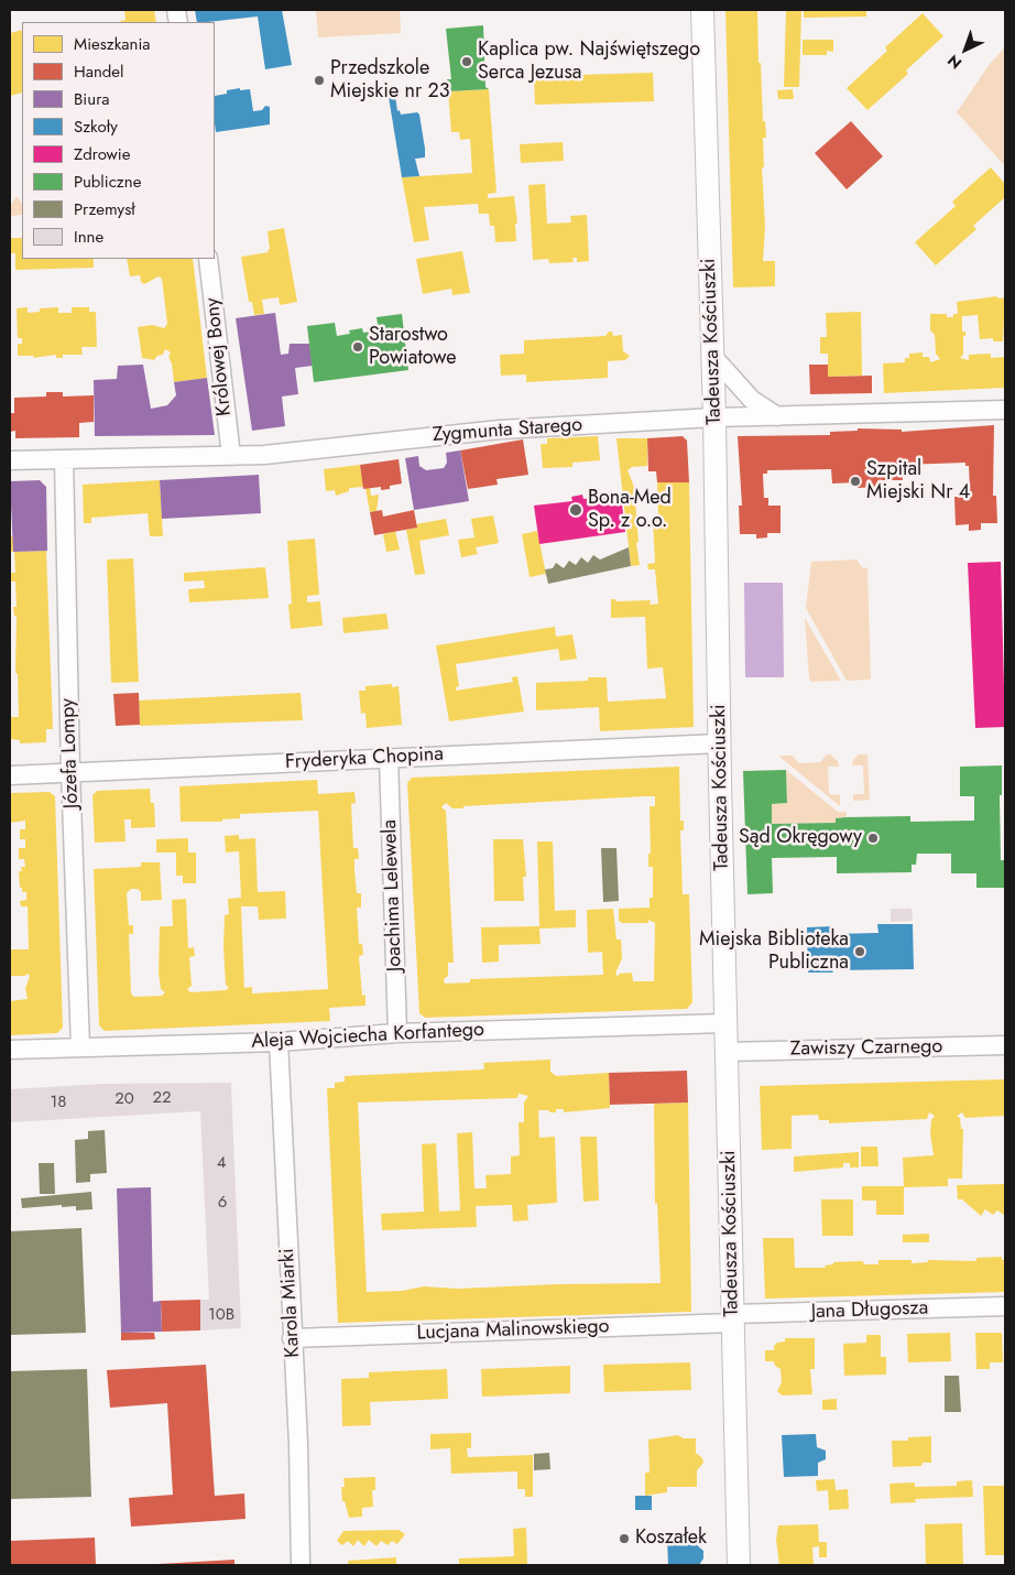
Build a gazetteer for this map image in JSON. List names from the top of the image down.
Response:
{
  "streets": {
    "street": [
      "Tadeusza Kościuszki",
      "Królowej Bony",
      "Zygmunta Starego",
      "Józefa Lompy",
      "Fryderyka Chopina",
      "Joachima Lelewela",
      "Aleja Wojciecha Korfantego",
      "Zawiszy Czarnego",
      "Karola Miarki",
      "Jana Długosza",
      "Lucjana Malinowskiego"
    ]
  },
  "crossings": [
    ["Tadeusza Kościuszki", "Zygmunta Starego"],
    ["Tadeusza Kościuszki", "Fryderyka Chopina"],
    ["Tadeusza Kościuszki", "Aleja Wojciecha Korfantego"],
    ["Tadeusza Kościuszki", "Zawiszy Czarnego"],
    ["Tadeusza Kościuszki", "Jana Długosza"],
    ["Tadeusza Kościuszki", "Lucjana Malinowskiego"],
    ["Królowej Bony", "Zygmunta Starego"],
    ["Zygmunta Starego", "Józefa Lompy"],
    ["Józefa Lompy", "Fryderyka Chopina"],
    ["Józefa Lompy", "Aleja Wojciecha Korfantego"],
    ["Fryderyka Chopina", "Joachima Lelewela"],
    ["Joachima Lelewela", "Aleja Wojciecha Korfantego"],
    ["Aleja Wojciecha Korfantego", "Karola Miarki"],
    ["Karola Miarki", "Lucjana Malinowskiego"],
    ["Jana Długosza", "Lucjana Malinowskiego"]
  ],
  "places": [
    "Kaplica pw. Najświętszego Serca Jezusa",
    "Przedszkole Miejskie nr 23",
    "Starostwo Powiatowe",
    "Szpital Miejski Nr 4",
    "Bona-Med Sp. z o.o.",
    "Sąd Okręgowy",
    "Miejska Biblioteka Publiczna",
    "Koszałek"
  ],
  "house_numbers": [
    "22",
    "20",
    "18",
    "4",
    "6",
    "10B"
  ],
  "legend": [
    "Mieszkania",
    "Handel",
    "Biura",
    "Szkoły",
    "Zdrowie",
    "Publiczne",
    "Przemysł",
    "Inne"
  ],
  "north": "bottom left"
}
